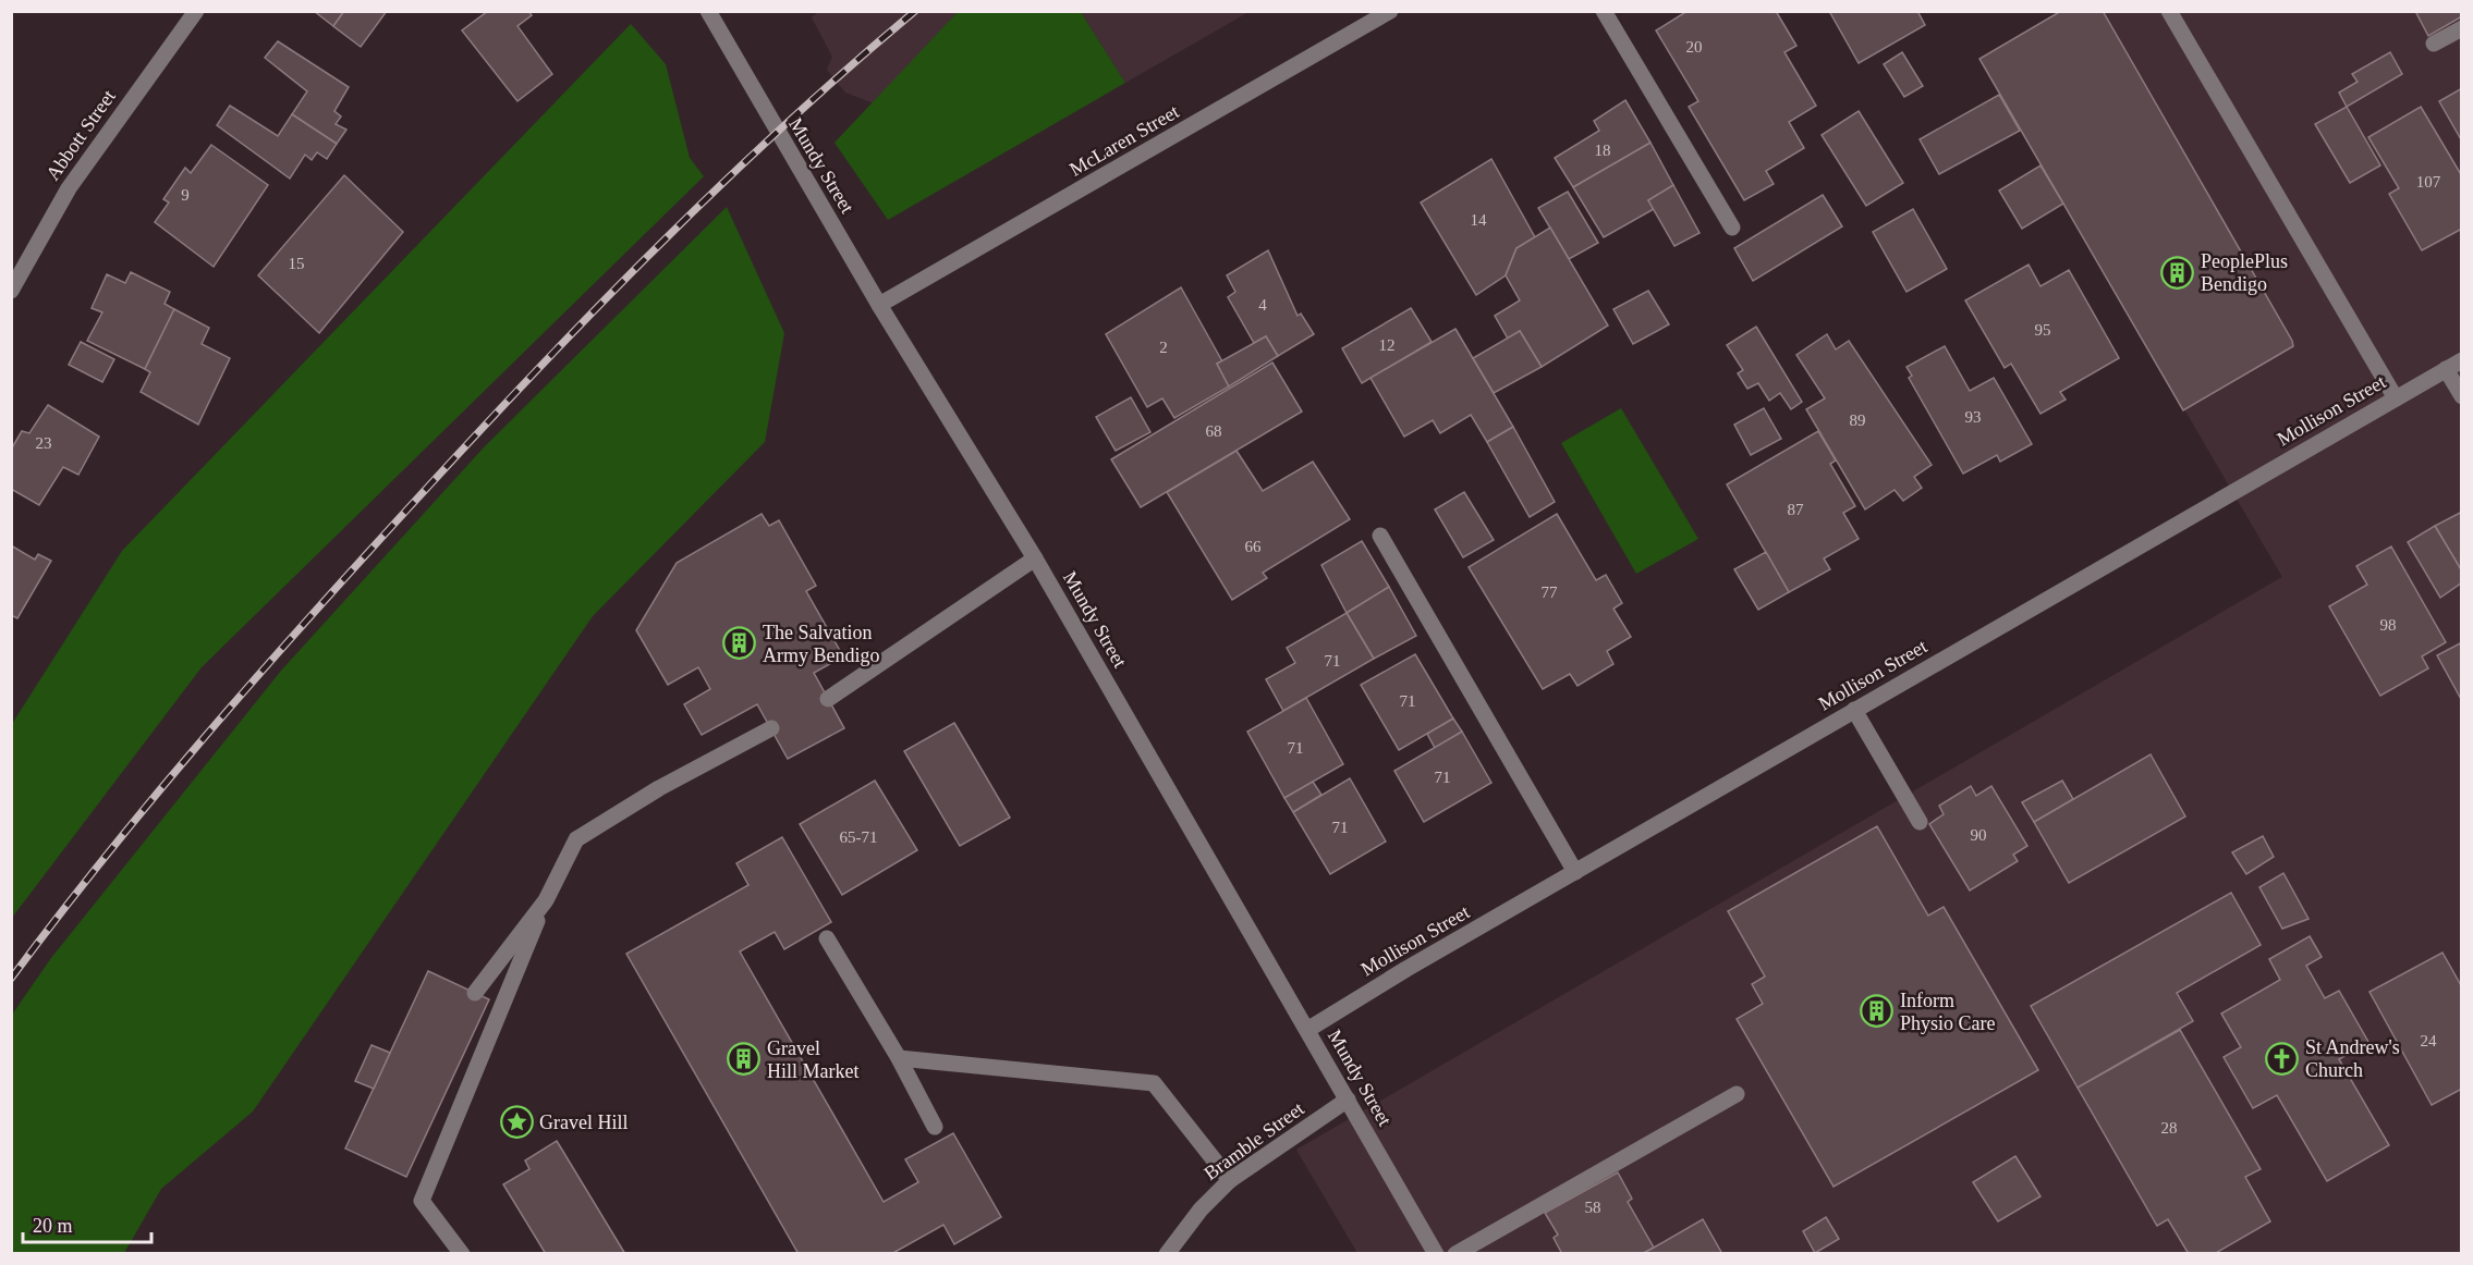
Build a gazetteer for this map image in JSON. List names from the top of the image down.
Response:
{
  "streets": {
    "street": [
      "Abbott Street",
      "McLaren Street",
      "Mundy Street",
      "Mollison Street",
      "Bramble Street"
    ]
  },
  "crossings": [
    ["McLaren Street", "Mundy Street"],
    ["Mundy Street", "Mollison Street"],
    ["Mundy Street", "Bramble Street"]
  ],
  "places": {
    "building": [
      "PeoplePlus Bendigo",
      "The Salvation Army Bendigo",
      "Inform Physio Care",
      "Gravel Hill Market"
    ],
    "church": ["St Andrew's Church"],
    "place": ["Gravel Hill"]
  },
  "house_numbers": [
    "20",
    "18",
    "107",
    "9",
    "14",
    "15",
    "4",
    "95",
    "12",
    "2",
    "93",
    "89",
    "68",
    "23",
    "87",
    "66",
    "77",
    "98",
    "71",
    "71",
    "71",
    "71",
    "71",
    "90",
    "65-71",
    "24",
    "28",
    "58"
  ],
  "scale_bar": "20 m"
}
